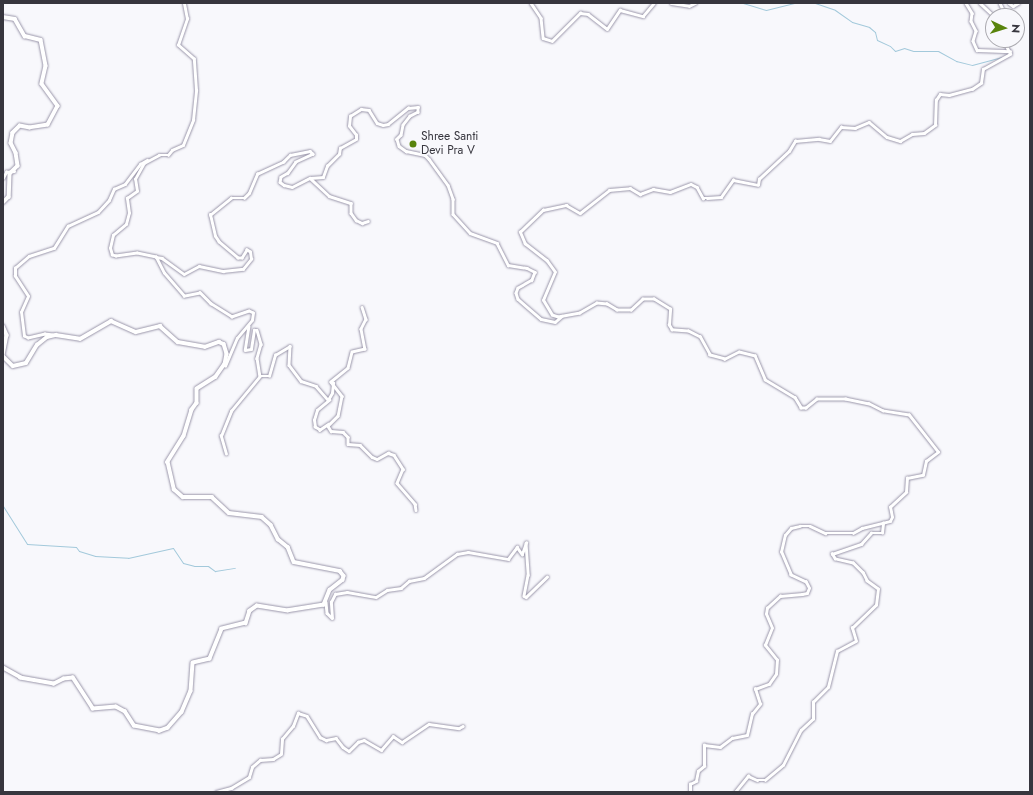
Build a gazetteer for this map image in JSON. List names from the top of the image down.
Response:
{
  "places": ["Shree Santi Devi Pra V"],
  "north": "right"
}
